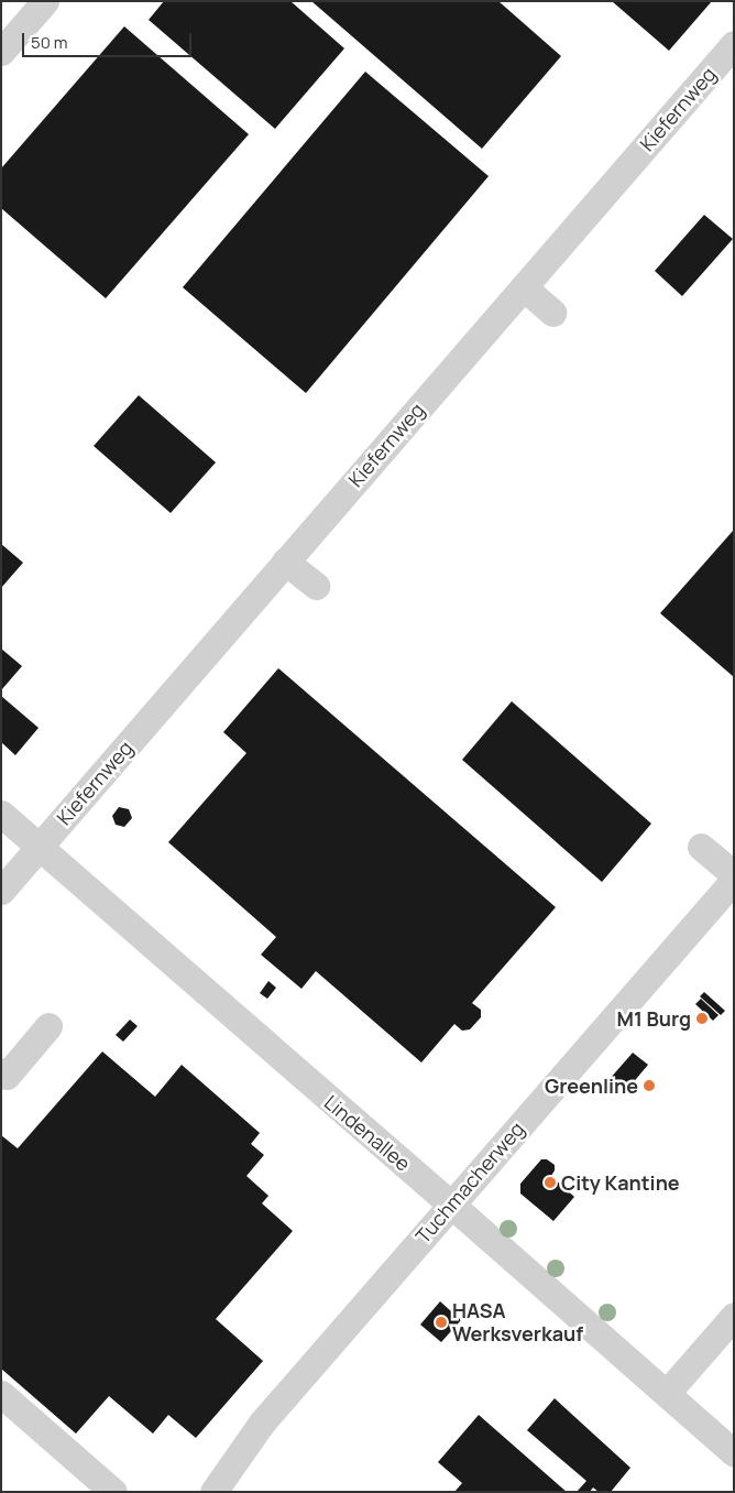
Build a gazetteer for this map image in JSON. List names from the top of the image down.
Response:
{
  "streets": {
    "street": ["Kiefernweg", "Lindenallee", "Tuchmacherweg"]
  },
  "crossings": [
    ["Kiefernweg", "Lindenallee"],
    ["Lindenallee", "Tuchmacherweg"]
  ],
  "places": [
    "M1 Burg",
    "Greenline",
    "City Kantine",
    "HASA Werksverkauf"
  ],
  "scale_bar": "50 m"
}
